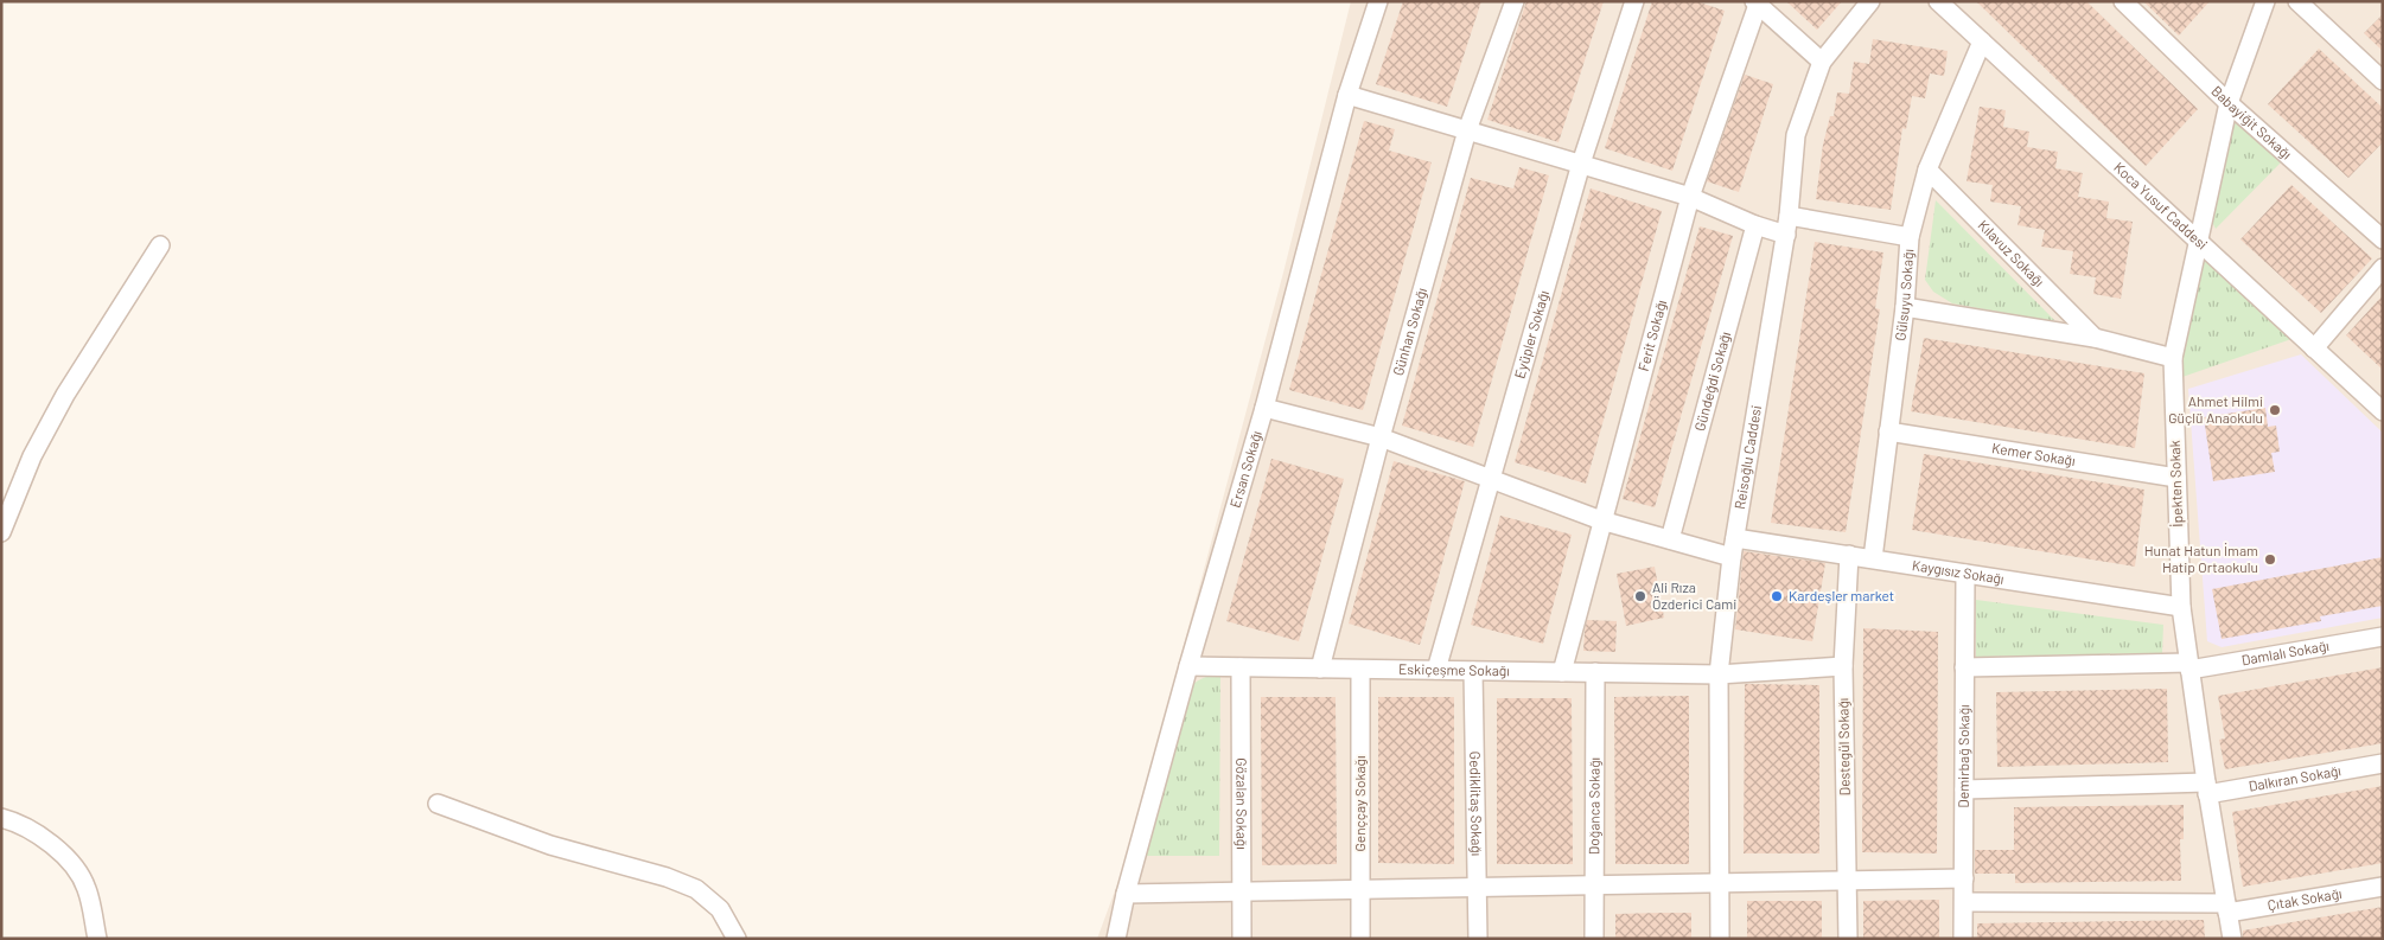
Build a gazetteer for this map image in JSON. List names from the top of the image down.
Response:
{
  "streets": {
    "street": [
      "Babayiğit Sokağı",
      "Koca Yusuf Caddesi",
      "Kılavuz Sokağı",
      "Gülsuyu Sokağı",
      "Günhan Sokağı",
      "Eyüpler Sokağı",
      "Ferit Sokağı",
      "Gündeğdi Sokağı",
      "Kemer Sokağı",
      "Reisoğlu Caddesi",
      "Ersan Sokağı",
      "İpekten Sokak",
      "Kaygısız Sokağı",
      "Damlalı Sokağı",
      "Eskiçeşme Sokağı",
      "Destegül Sokağı",
      "Demirbağ Sokağı",
      "Dalkıran Sokağı",
      "Gözalan Sokağı",
      "Genççay Sokağı",
      "Gediklitaş Sokağı",
      "Doğanca Sokağı",
      "Çıtak Sokağı"
    ]
  },
  "crossings": [
    ["Babayiğit Sokağı", "İpekten Sokak"],
    ["Koca Yusuf Caddesi", "Gülsuyu Sokağı"],
    ["Koca Yusuf Caddesi", "İpekten Sokak"],
    ["Kılavuz Sokağı", "Gülsuyu Sokağı"],
    ["Gülsuyu Sokağı", "Kemer Sokağı"],
    ["Gülsuyu Sokağı", "Kaygısız Sokağı"],
    ["Günhan Sokağı", "Eskiçeşme Sokağı"],
    ["Eyüpler Sokağı", "Eskiçeşme Sokağı"],
    ["Ferit Sokağı", "Eskiçeşme Sokağı"],
    ["Kemer Sokağı", "İpekten Sokak"],
    ["Reisoğlu Caddesi", "Kaygısız Sokağı"],
    ["Reisoğlu Caddesi", "Eskiçeşme Sokağı"],
    ["Ersan Sokağı", "Eskiçeşme Sokağı"],
    ["İpekten Sokak", "Kaygısız Sokağı"],
    ["İpekten Sokak", "Damlalı Sokağı"],
    ["İpekten Sokak", "Dalkıran Sokağı"],
    ["İpekten Sokak", "Çıtak Sokağı"],
    ["Kaygısız Sokağı", "Destegül Sokağı"],
    ["Kaygısız Sokağı", "Demirbağ Sokağı"],
    ["Damlalı Sokağı", "Demirbağ Sokağı"],
    ["Eskiçeşme Sokağı", "Destegül Sokağı"],
    ["Eskiçeşme Sokağı", "Gözalan Sokağı"],
    ["Eskiçeşme Sokağı", "Genççay Sokağı"],
    ["Eskiçeşme Sokağı", "Gediklitaş Sokağı"],
    ["Eskiçeşme Sokağı", "Doğanca Sokağı"],
    ["Demirbağ Sokağı", "Dalkıran Sokağı"],
    ["Demirbağ Sokağı", "Çıtak Sokağı"]
  ],
  "places": [
    "Ahmet Hilmi Güçlü Anaokulu",
    "Hunat Hatun İmam Hatip Ortaokulu",
    "Ali Rıza Özderici Cami",
    "Kardeşler market"
  ]
}
